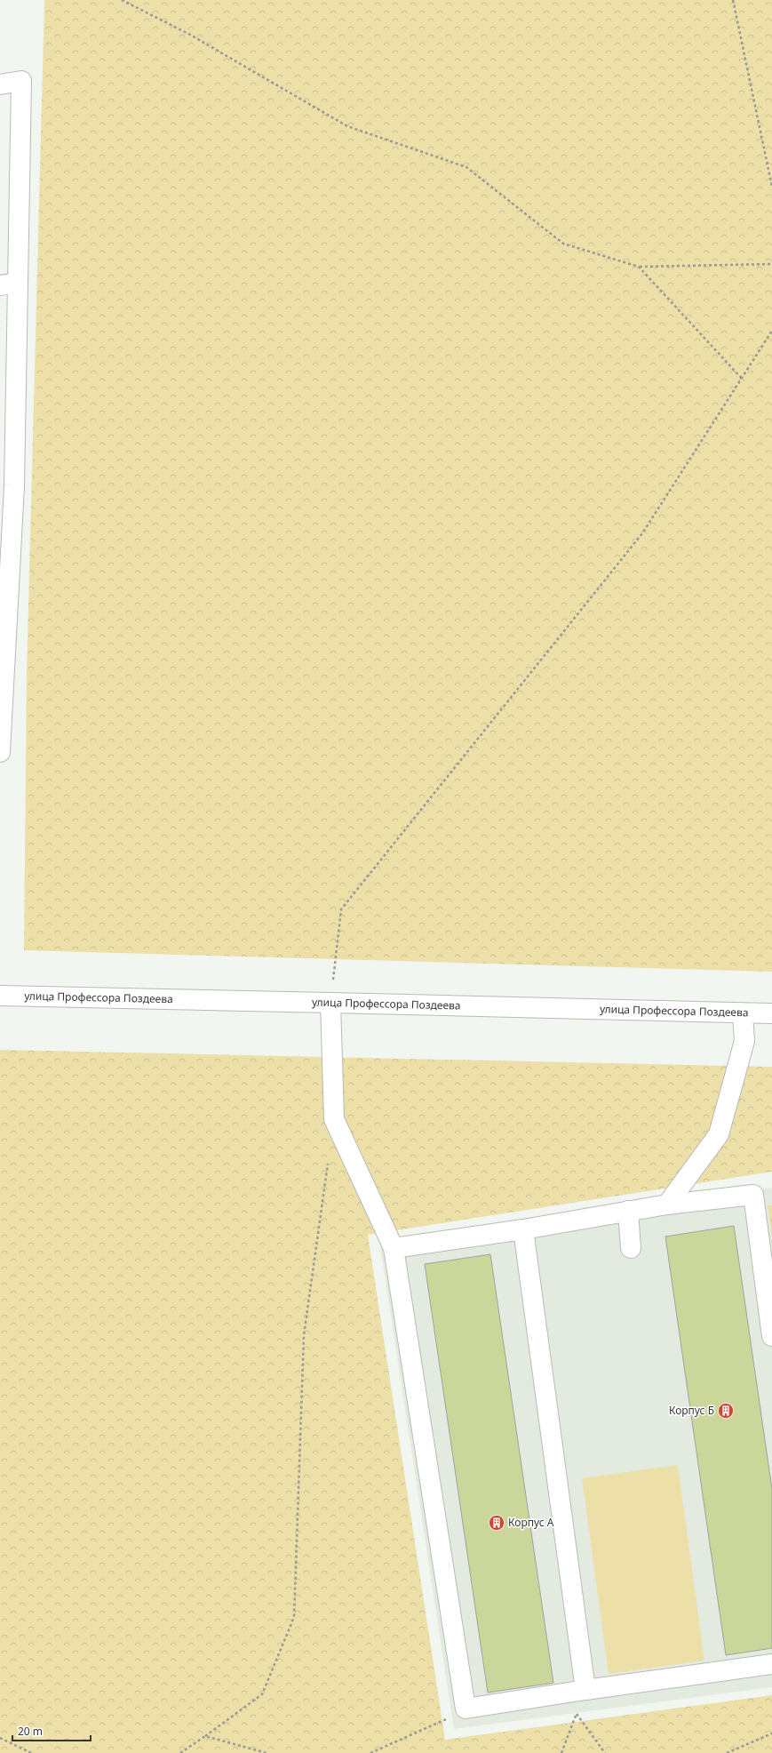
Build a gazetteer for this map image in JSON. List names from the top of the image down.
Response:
{
  "streets": {
    "street": ["улица Профессора Поздеева"]
  },
  "places": {
    "building": ["Корпус Б", "Корпус А"]
  },
  "scale_bar": "20 m"
}
